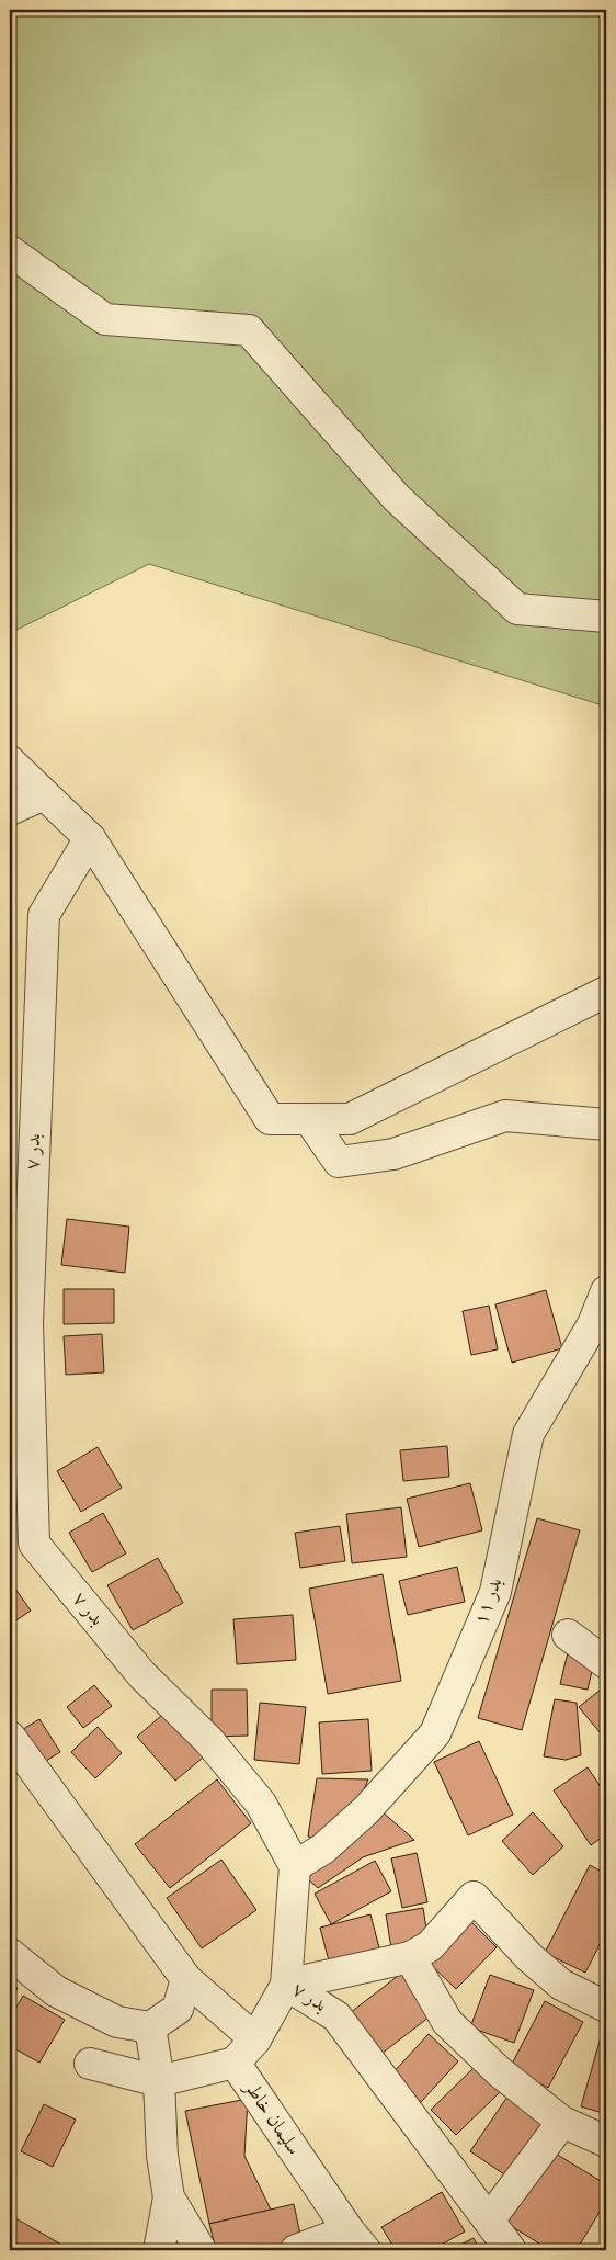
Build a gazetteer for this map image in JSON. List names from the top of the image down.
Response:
{
  "streets": {
    "street": ["بدر ۷", "بدر ۱۱", "سلیمان خاطر"]
  },
  "crossings": [
    ["بدر ۷", "بدر ۱۱"],
    ["بدر ۷", "سلیمان خاطر"]
  ]
}
